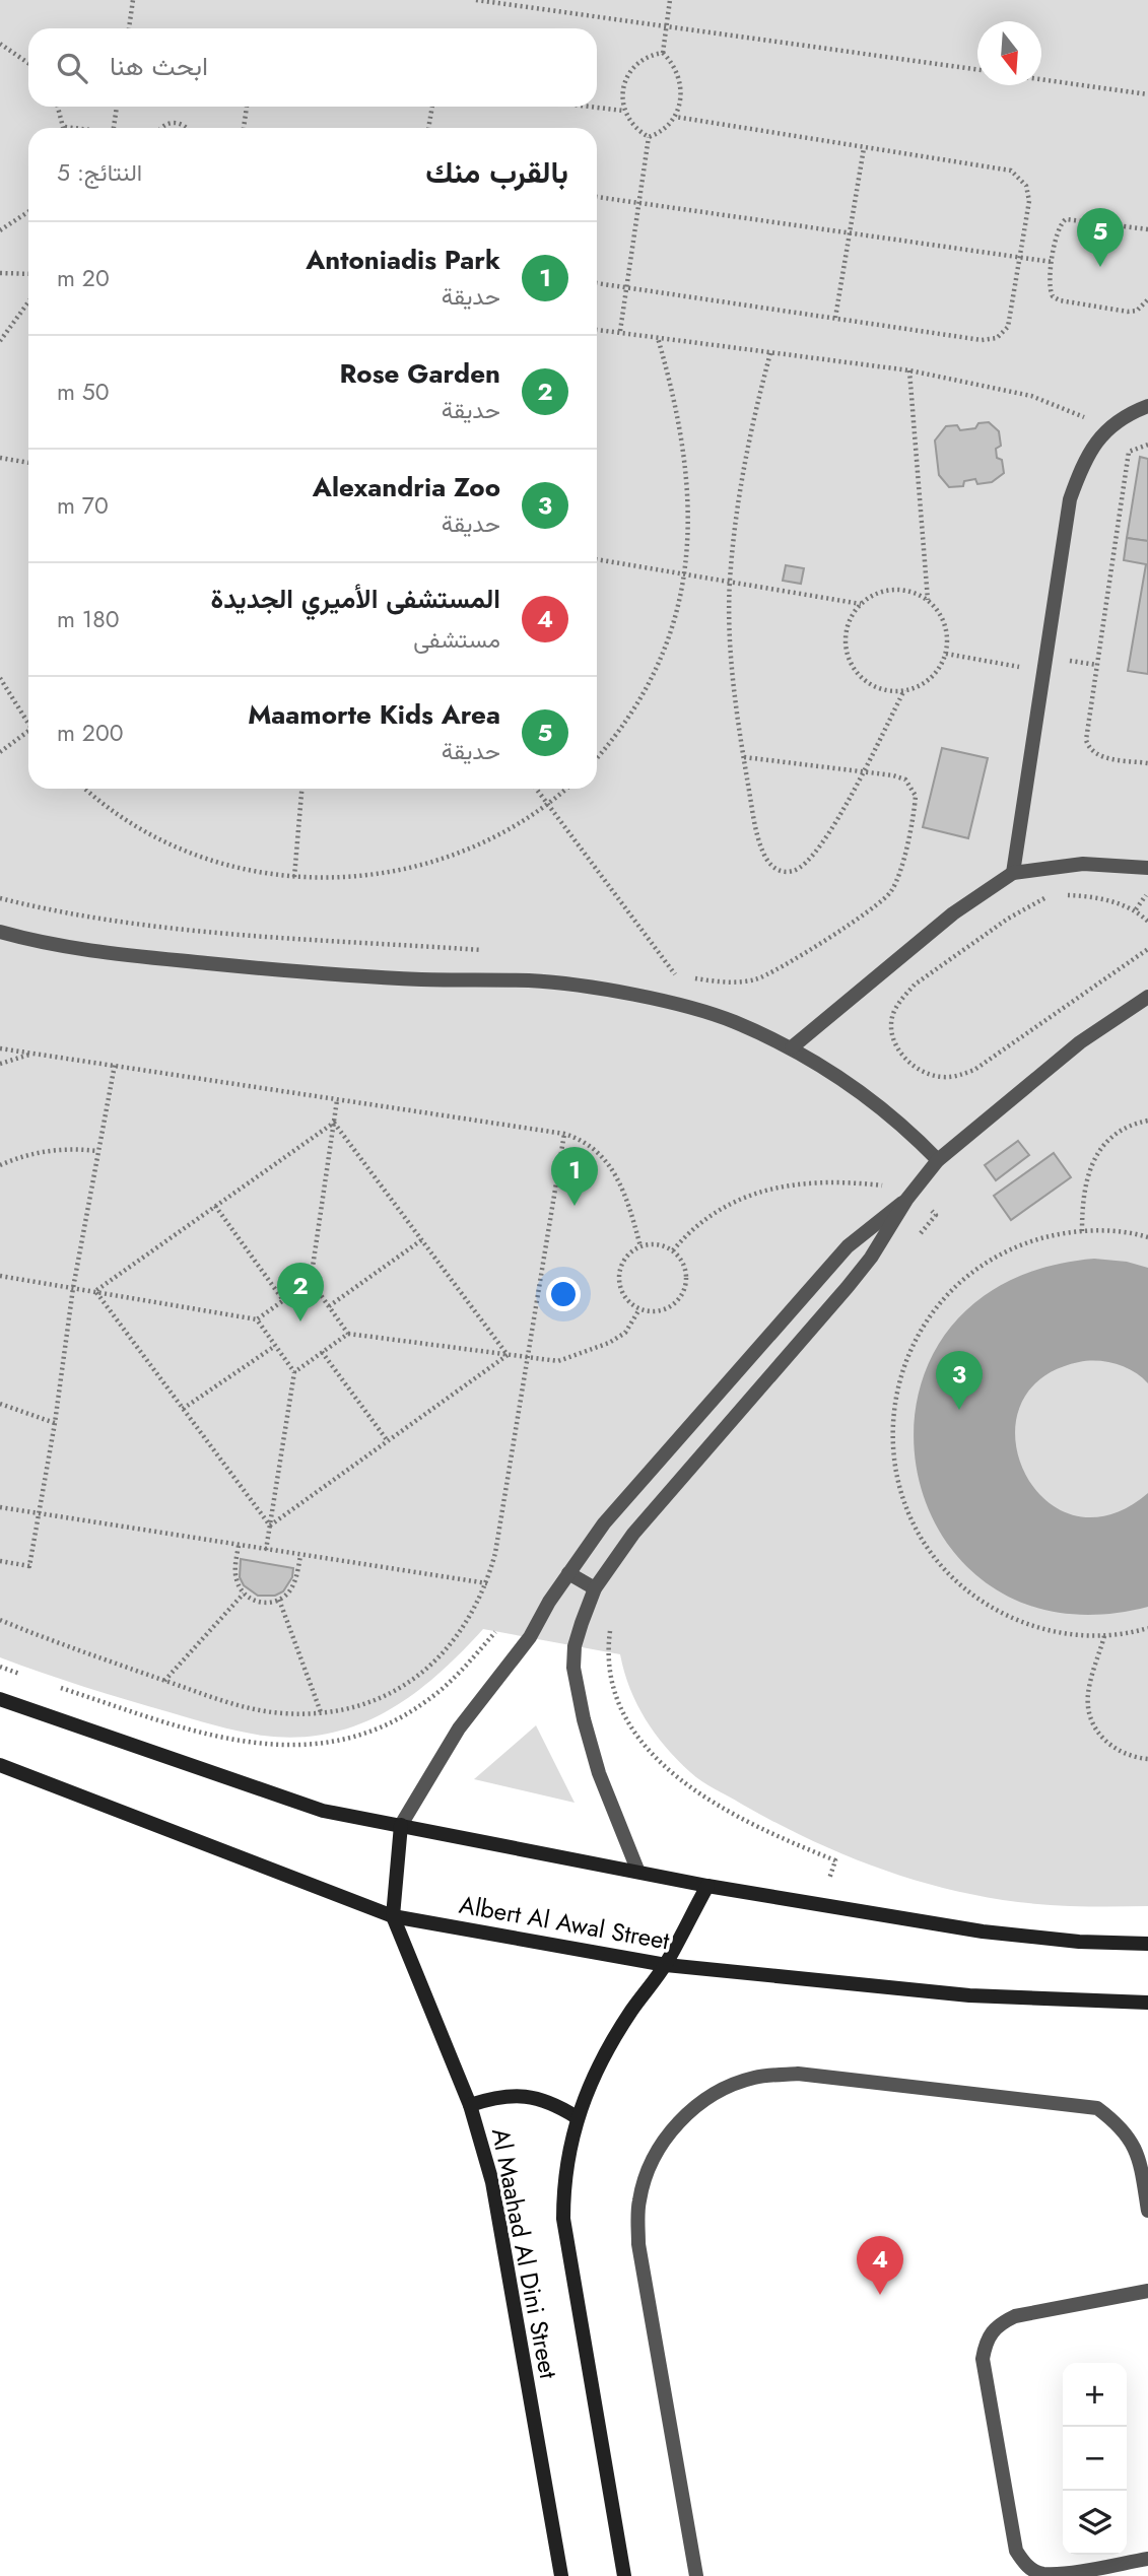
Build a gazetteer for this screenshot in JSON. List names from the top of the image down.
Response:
{
  "streets": {
    "main road": ["Albert Al Awal Street", "Al Maahad Al Dini Street"]
  },
  "crossings": [
    ["Albert Al Awal Street", "Al Maahad Al Dini Street"]
  ],
  "north": "bottom",
  "page": {
    "search": "ابحث هنا",
    "heading": ["بالقرب منك", "النتائج: 5"],
    "pins": [
      "5",
      "1",
      "2",
      "3",
      "4"
    ],
    "list": [
      {
        "mark": "1",
        "name": "Antoniadis Park",
        "note": "حديقة",
        "value": "20 m"
      },
      {
        "mark": "2",
        "name": "Rose Garden",
        "note": "حديقة",
        "value": "50 m"
      },
      {
        "mark": "3",
        "name": "Alexandria Zoo",
        "note": "حديقة",
        "value": "70 m"
      },
      {
        "mark": "4",
        "name": "المستشفى الأميري الجديدة",
        "note": "مستشفى",
        "value": "180 m"
      },
      {
        "mark": "5",
        "name": "Maamorte Kids Area",
        "note": "حديقة",
        "value": "200 m"
      }
    ],
    "map_buttons": ["+", "−"]
  }
}
